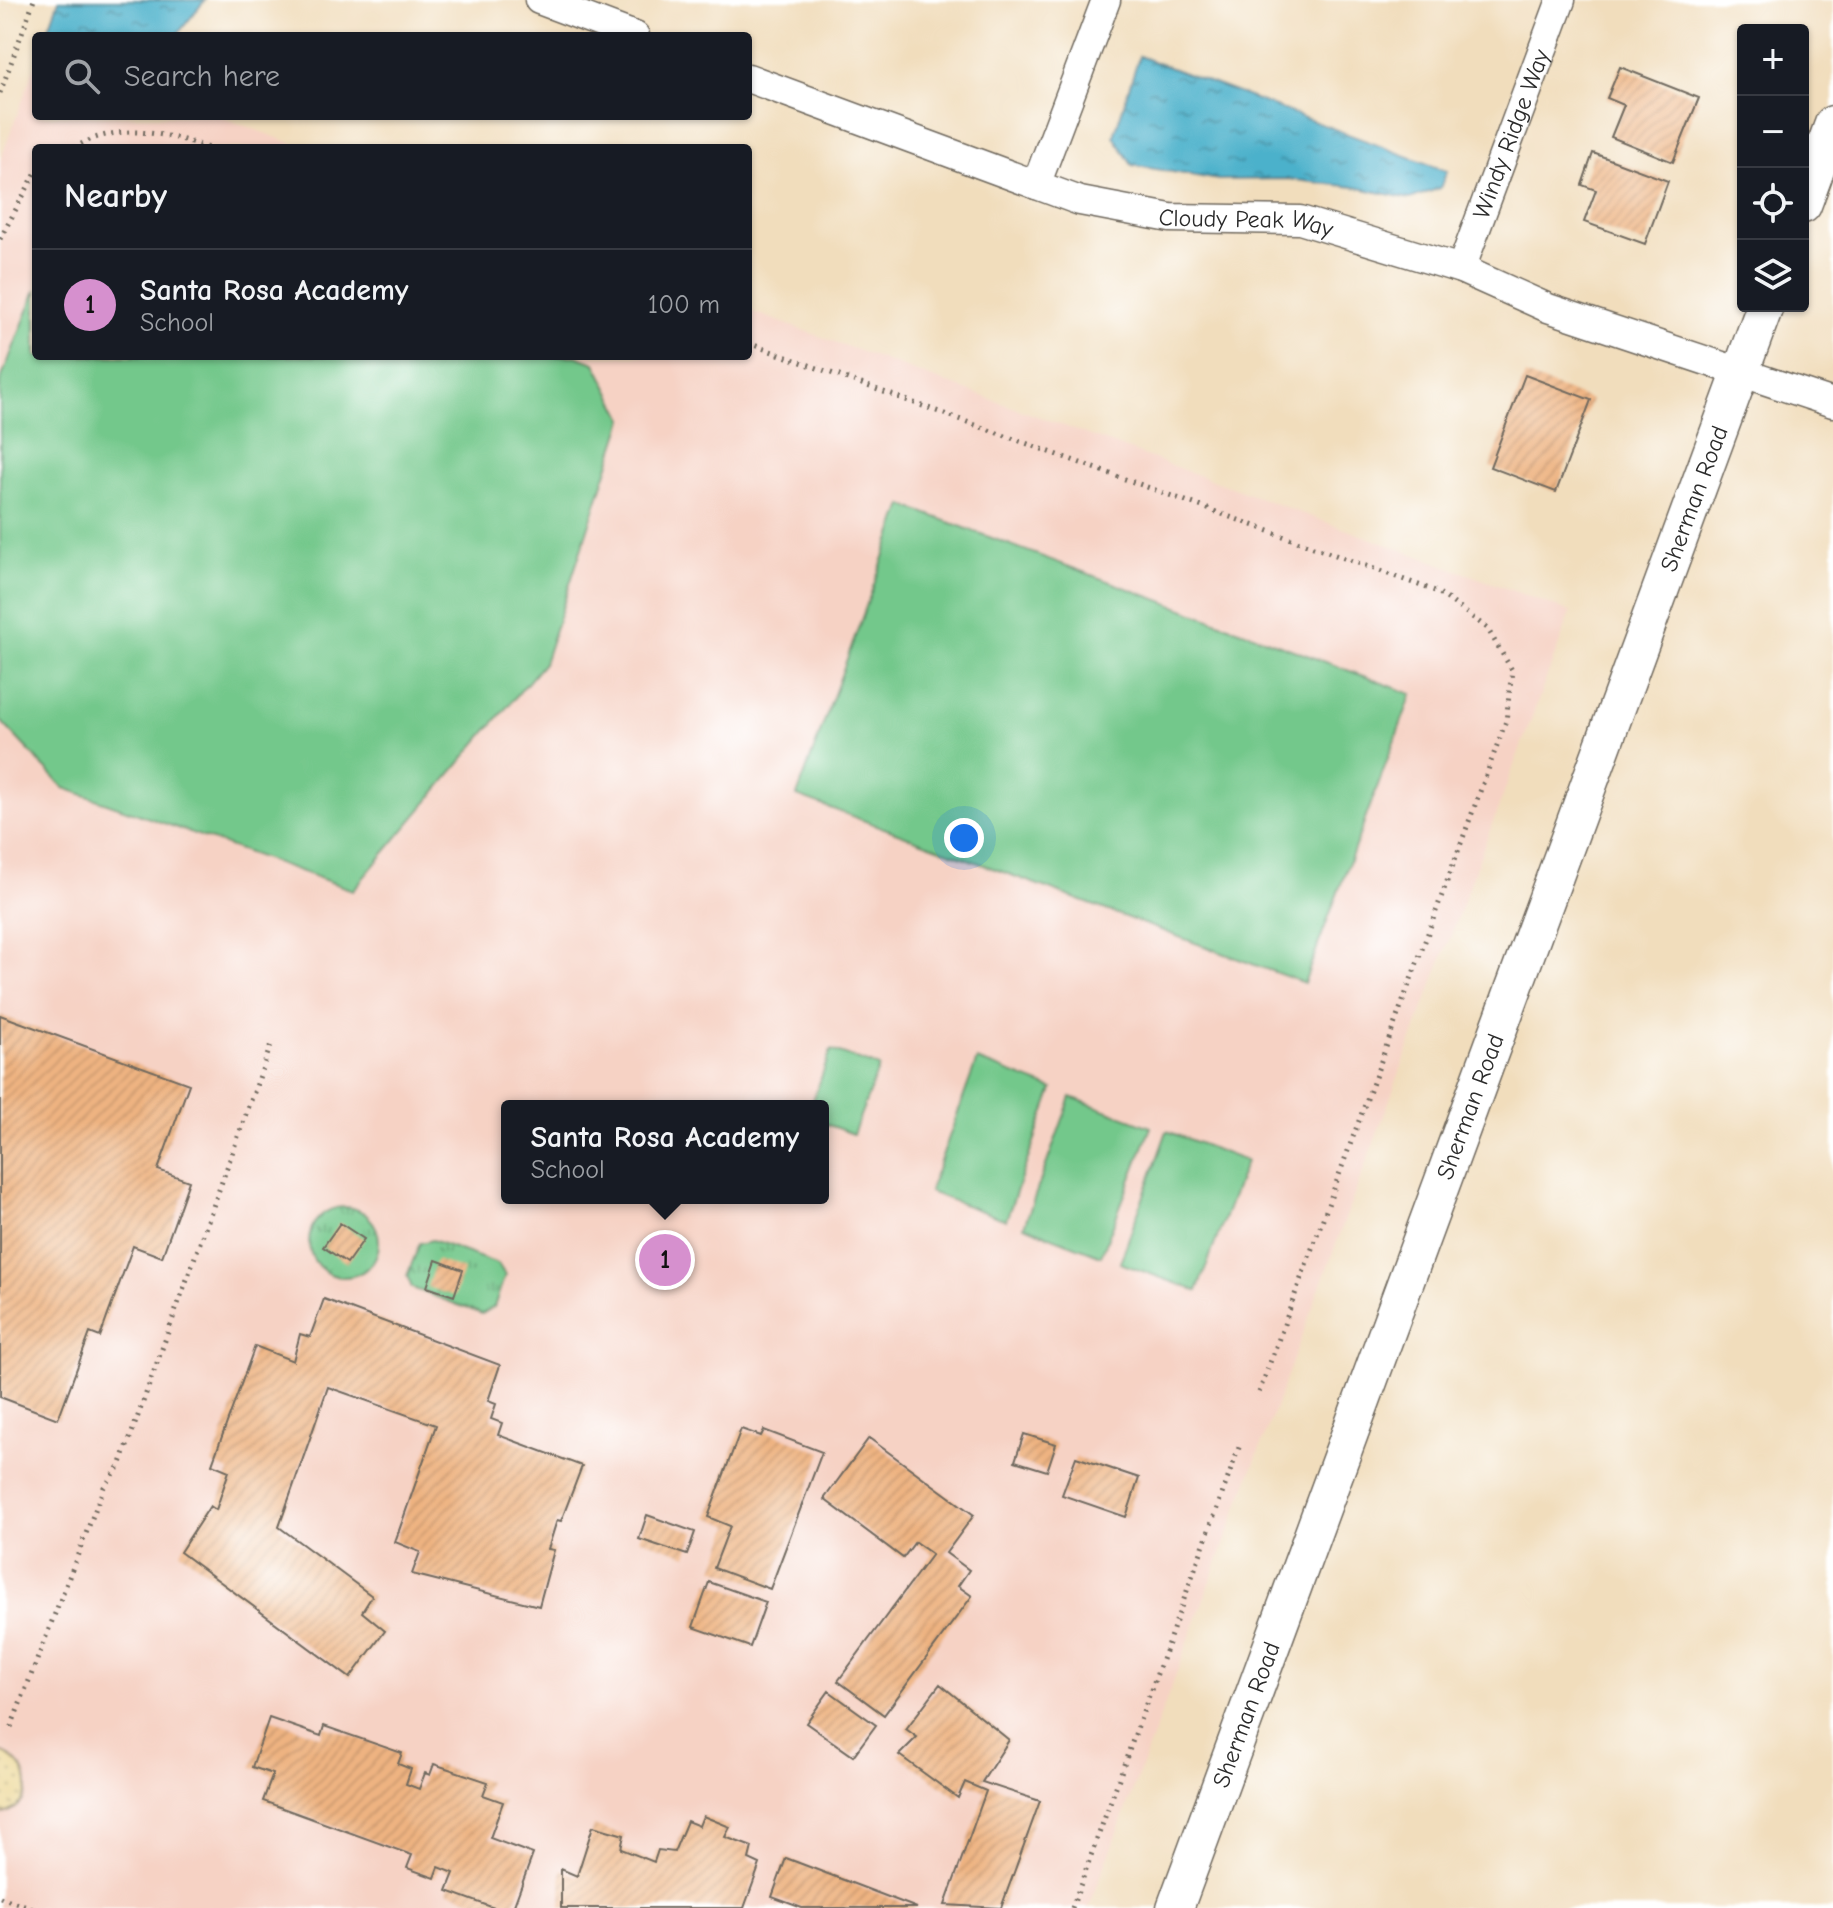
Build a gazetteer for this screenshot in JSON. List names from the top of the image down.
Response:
{
  "streets": {
    "street": ["Windy Ridge Way", "Cloudy Peak Way", "Sherman Road"]
  },
  "crossings": [
    ["Windy Ridge Way", "Cloudy Peak Way"],
    ["Cloudy Peak Way", "Sherman Road"]
  ],
  "page": {
    "map_buttons": ["+", "−"],
    "search": "Search here",
    "heading": "Nearby",
    "list": [
      {
        "mark": "1",
        "name": "Santa Rosa Academy",
        "note": "School",
        "value": "100 m"
      }
    ],
    "popup": ["Santa Rosa Academy", "School"],
    "pins": "1"
  }
}
